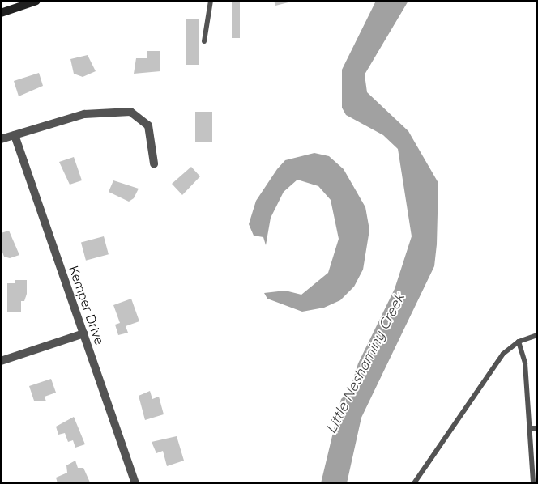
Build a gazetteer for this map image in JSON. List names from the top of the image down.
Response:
{
  "streets": {
    "street": ["Kemper Drive"]
  },
  "water": ["Little Neshaminy Creek"]
}
